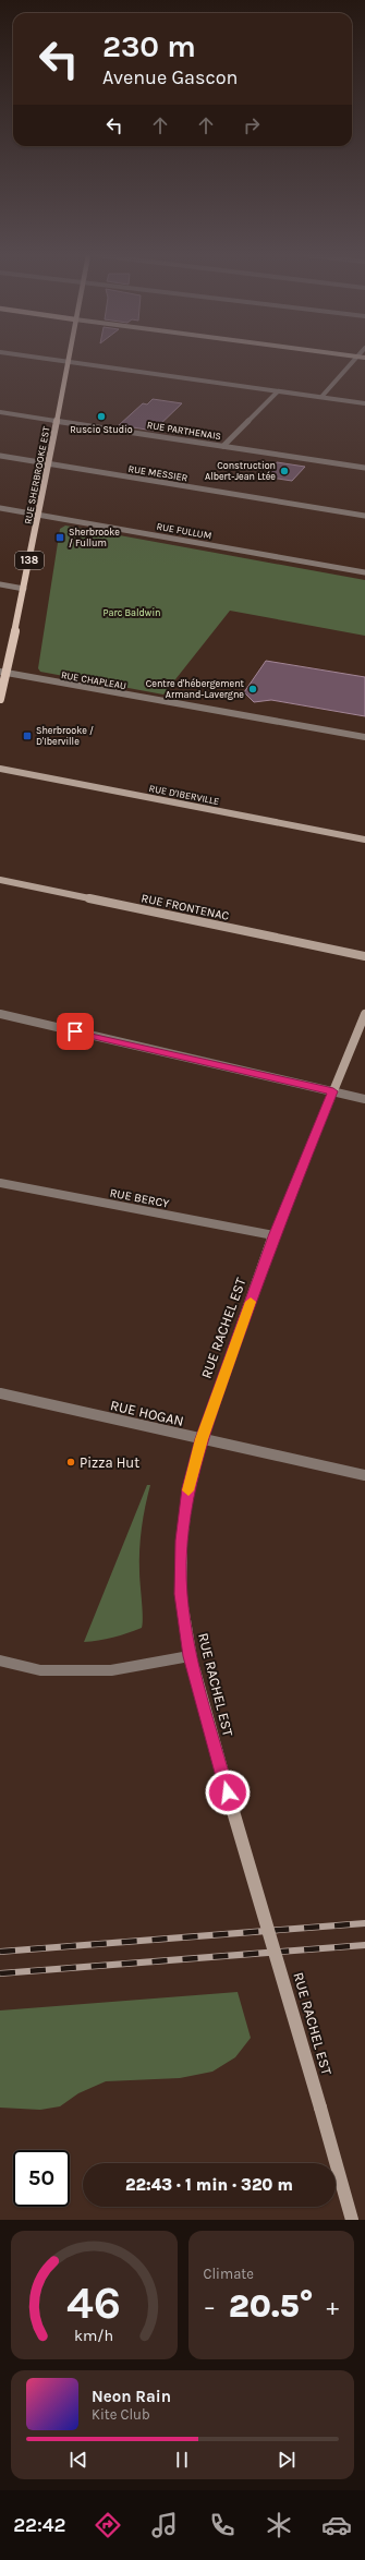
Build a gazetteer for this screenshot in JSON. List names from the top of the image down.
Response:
{
  "streets": {
    "main road": [
      "RUE SHERBROOKE EST",
      "138",
      "RUE D'IBERVILLE",
      "RUE FRONTENAC",
      "RUE RACHEL EST"
    ],
    "street": [
      "RUE PARTHENAIS",
      "RUE MESSIER",
      "RUE FULLUM",
      "RUE CHAPLEAU",
      "RUE BERCY",
      "RUE HOGAN"
    ]
  },
  "crossings": [
    ["RUE PARTHENAIS", "RUE SHERBROOKE EST"],
    ["RUE MESSIER", "RUE SHERBROOKE EST"],
    ["RUE SHERBROOKE EST", "RUE FULLUM"],
    ["RUE SHERBROOKE EST", "RUE CHAPLEAU"],
    ["RUE BERCY", "RUE RACHEL EST"],
    ["RUE RACHEL EST", "RUE HOGAN"]
  ],
  "parks": ["Parc Baldwin"],
  "places": {
    "other": [
      "Ruscio Studio",
      "Construction Albert-Jean Ltée",
      "Centre d'hébergement Armand-Lavergne",
      "Pizza Hut"
    ],
    "transit": ["Sherbrooke / Fullum", "Sherbrooke / D'Iberville"]
  },
  "page": {
    "turn": ["230 m", "Avenue Gascon"],
    "limit": "50",
    "trip": "22:43 · 1 min · 320 m",
    "tile": "Climate",
    "heat": ["−", "20.5°", "+"],
    "song": ["Neon Rain", "Kite Club"],
    "tabs": "22:42",
    "gauge": ["46", "km/h"]
  }
}
